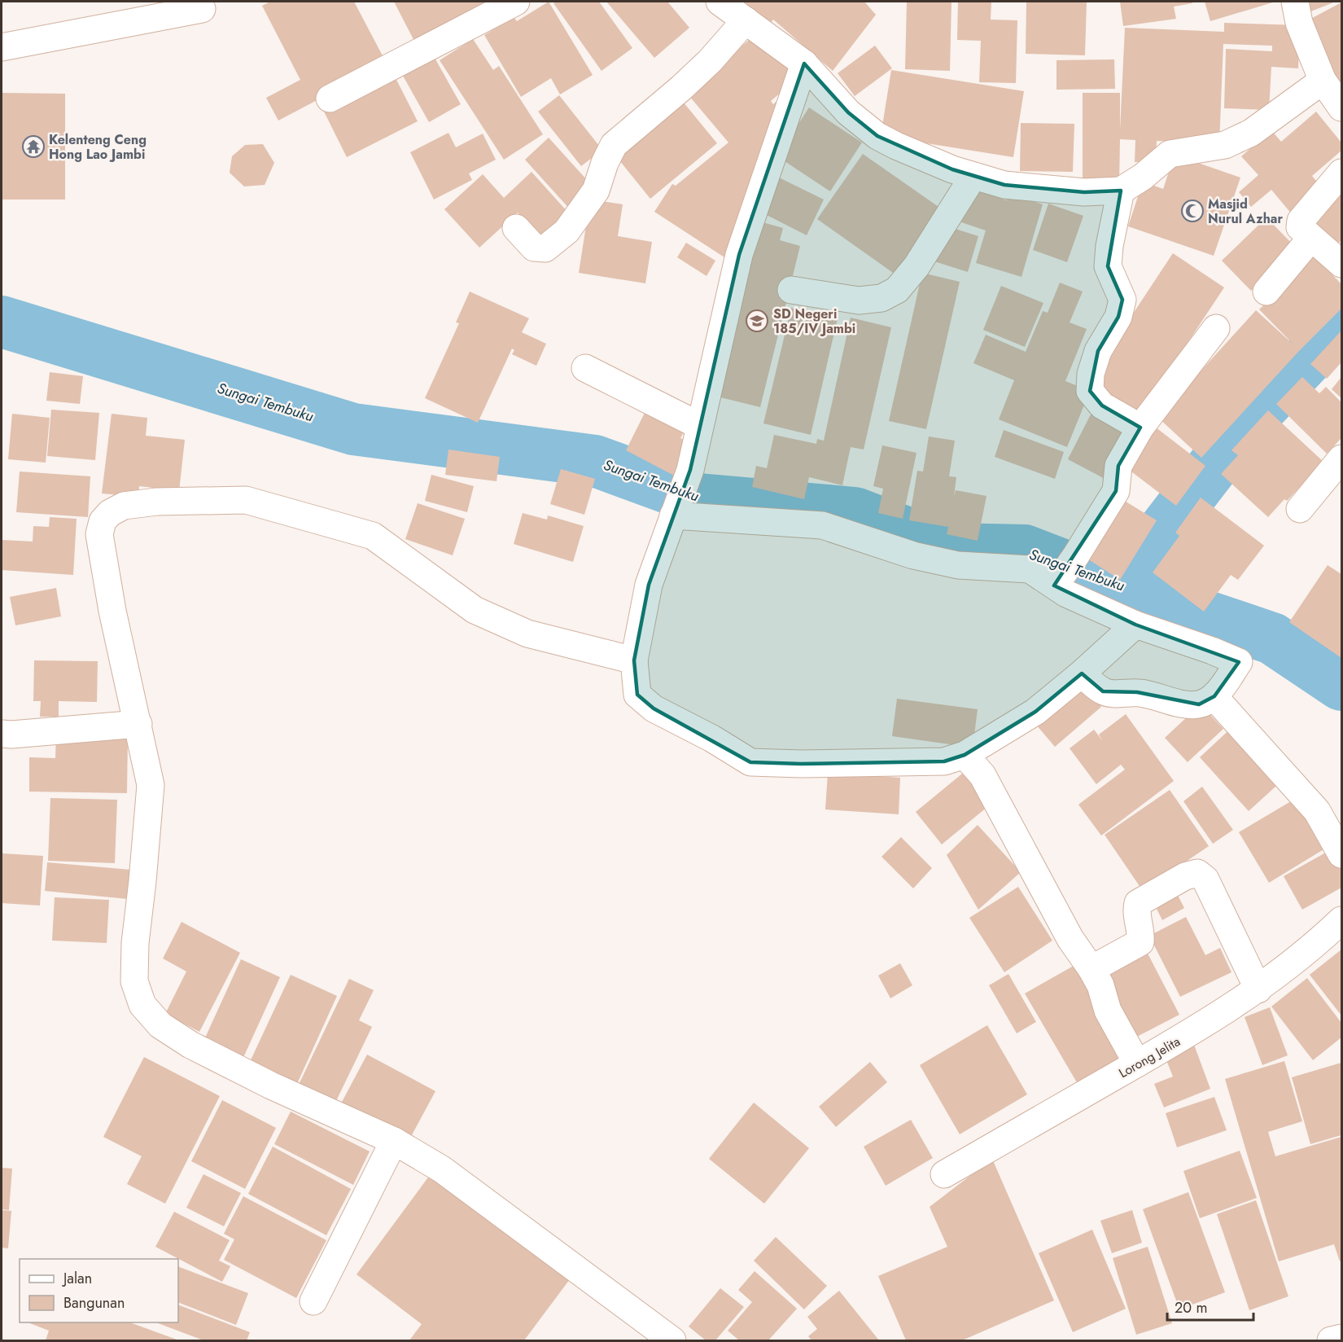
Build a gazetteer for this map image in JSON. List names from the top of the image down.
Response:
{
  "streets": {
    "main road": ["Lorong Jelita"]
  },
  "water": ["Sungai Tembuku"],
  "places": {
    "temple": ["Kelenteng Ceng Hong Lao Jambi"],
    "mosque": ["Masjid Nurul Azhar"],
    "school or university": ["SD Negeri 185/IV Jambi"]
  },
  "legend": ["Jalan", "Bangunan"],
  "scale_bar": "20 m"
}
